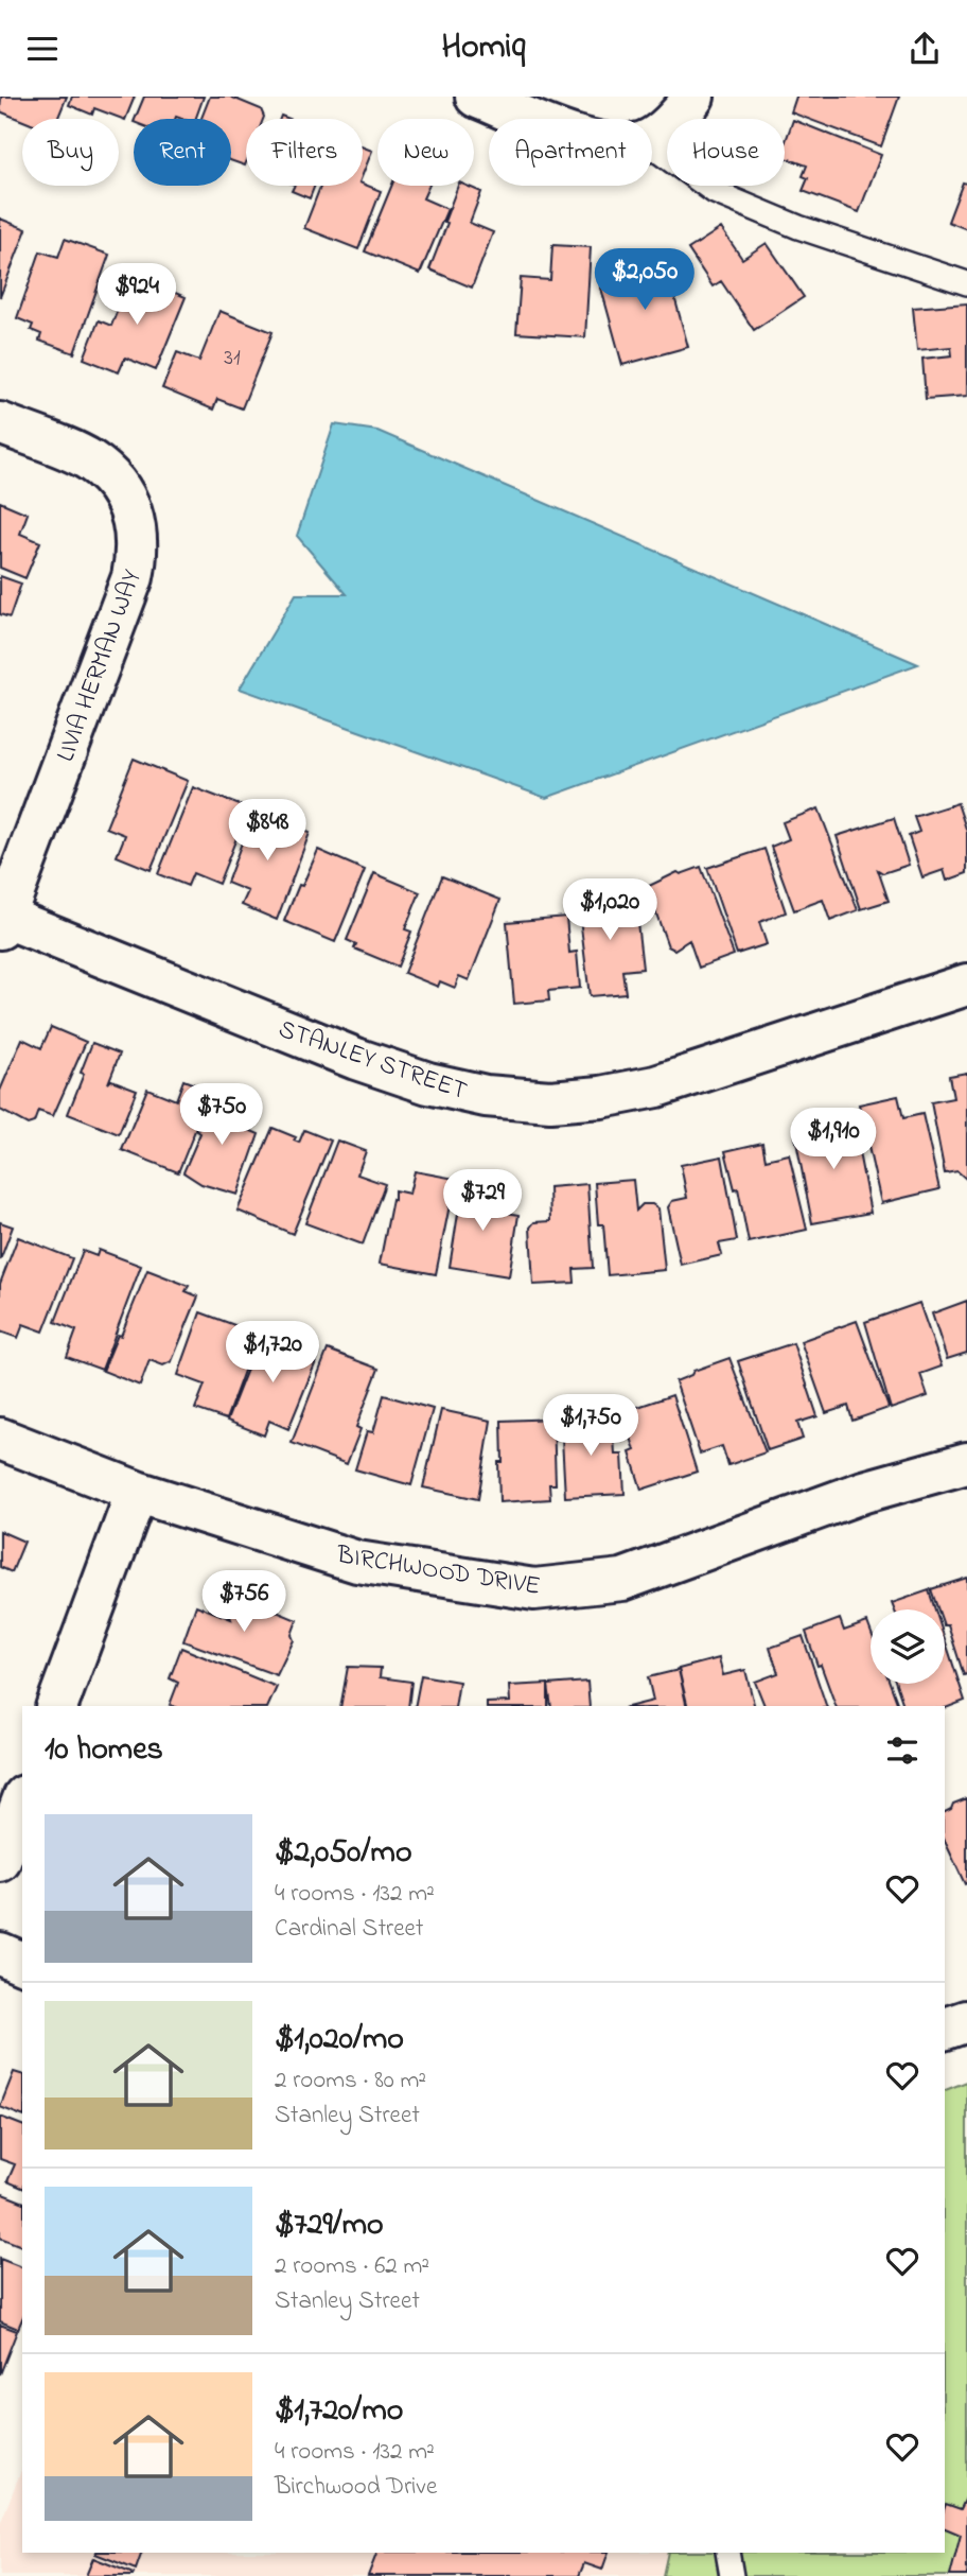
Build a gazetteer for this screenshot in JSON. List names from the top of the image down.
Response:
{
  "streets": {
    "street": ["LIVIA HERMAN WAY", "STANLEY STREET", "BIRCHWOOD DRIVE"]
  },
  "crossings": [
    ["LIVIA HERMAN WAY", "STANLEY STREET"]
  ],
  "house_numbers": ["31"],
  "page": {
    "header": "Homiq",
    "chip": [
      "Buy",
      "Rent",
      "Filters",
      "New",
      "Apartment",
      "House"
    ],
    "price": [
      "$2,050",
      "$924",
      "$848",
      "$1,020",
      "$750",
      "$1,910",
      "$729",
      "$1,720",
      "$1,750",
      "$756"
    ],
    "heading": "10 homes",
    "list": [
      {
        "name": "$2,050/mo",
        "note": "4 rooms · 132 m² · Cardinal Street"
      },
      {
        "name": "$1,020/mo",
        "note": "2 rooms · 80 m² · Stanley Street"
      },
      {
        "name": "$729/mo",
        "note": "2 rooms · 62 m² · Stanley Street"
      },
      {
        "name": "$1,720/mo",
        "note": "4 rooms · 132 m² · Birchwood Drive"
      }
    ]
  }
}
